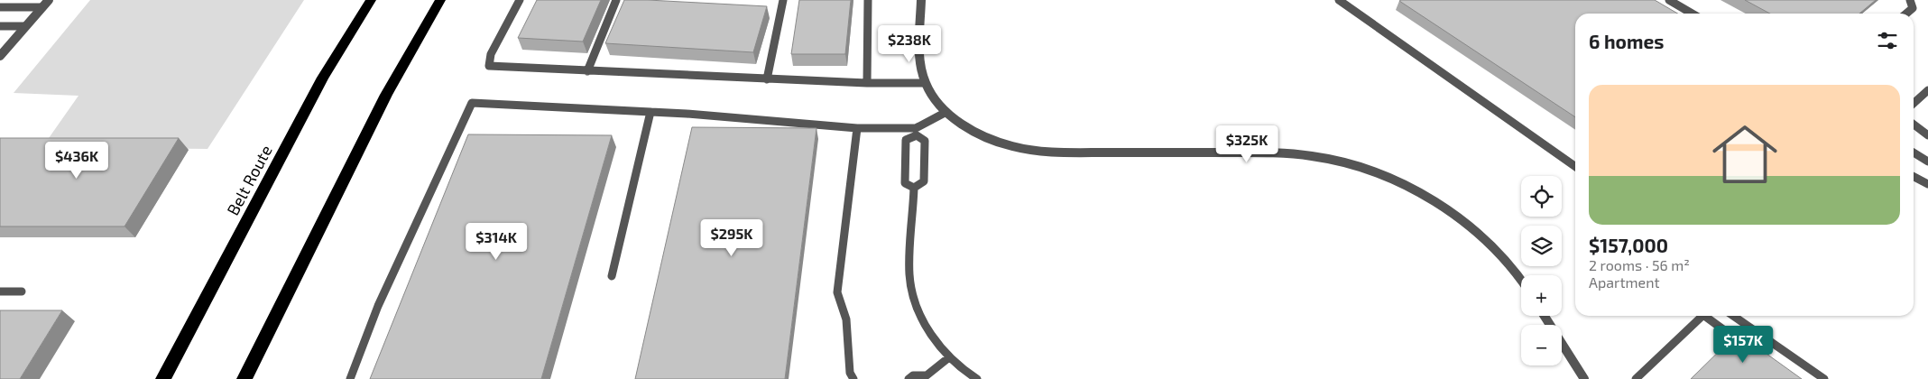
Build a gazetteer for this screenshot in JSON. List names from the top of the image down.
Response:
{
  "streets": {
    "highway": ["Belt Route"]
  },
  "page": {
    "heading": "6 homes",
    "price": [
      "$238K",
      "$325K",
      "$436K",
      "$295K",
      "$314K",
      "$157K"
    ],
    "list": [
      {
        "name": "$157,000",
        "note": "2 rooms · 56 m² · Apartment"
      }
    ],
    "map_buttons": ["+", "−"]
  }
}
